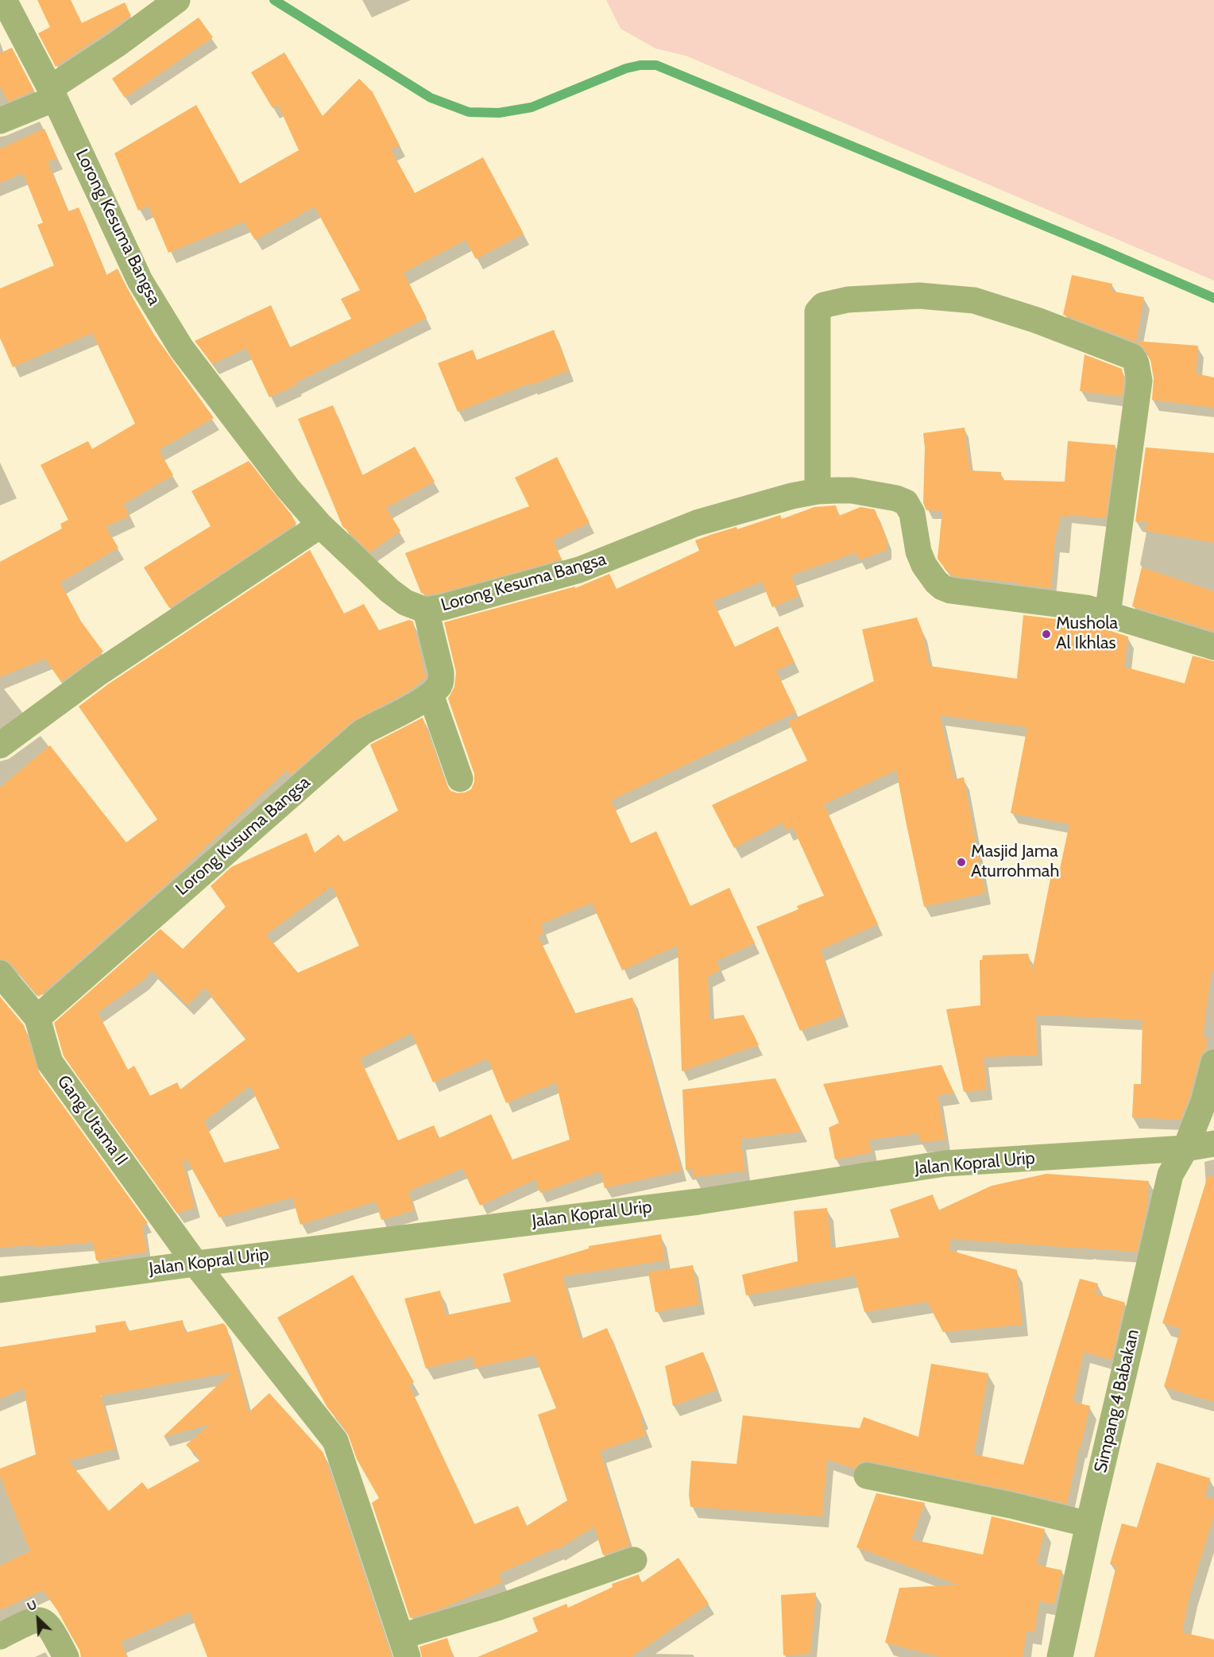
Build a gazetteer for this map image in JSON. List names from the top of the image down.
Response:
{
  "streets": {
    "street": [
      "Lorong Kesuma Bangsa",
      "Lorong Kusuma Bangsa",
      "Gang Utama II",
      "Jalan Kopral Urip",
      "Simpang 4 Babakan"
    ]
  },
  "crossings": [
    ["Lorong Kusuma Bangsa", "Gang Utama II"],
    ["Gang Utama II", "Jalan Kopral Urip"],
    ["Jalan Kopral Urip", "Simpang 4 Babakan"]
  ],
  "places": ["Mushola Al Ikhlas", "Masjid Jama Aturrohmah"],
  "north": "top left"
}
